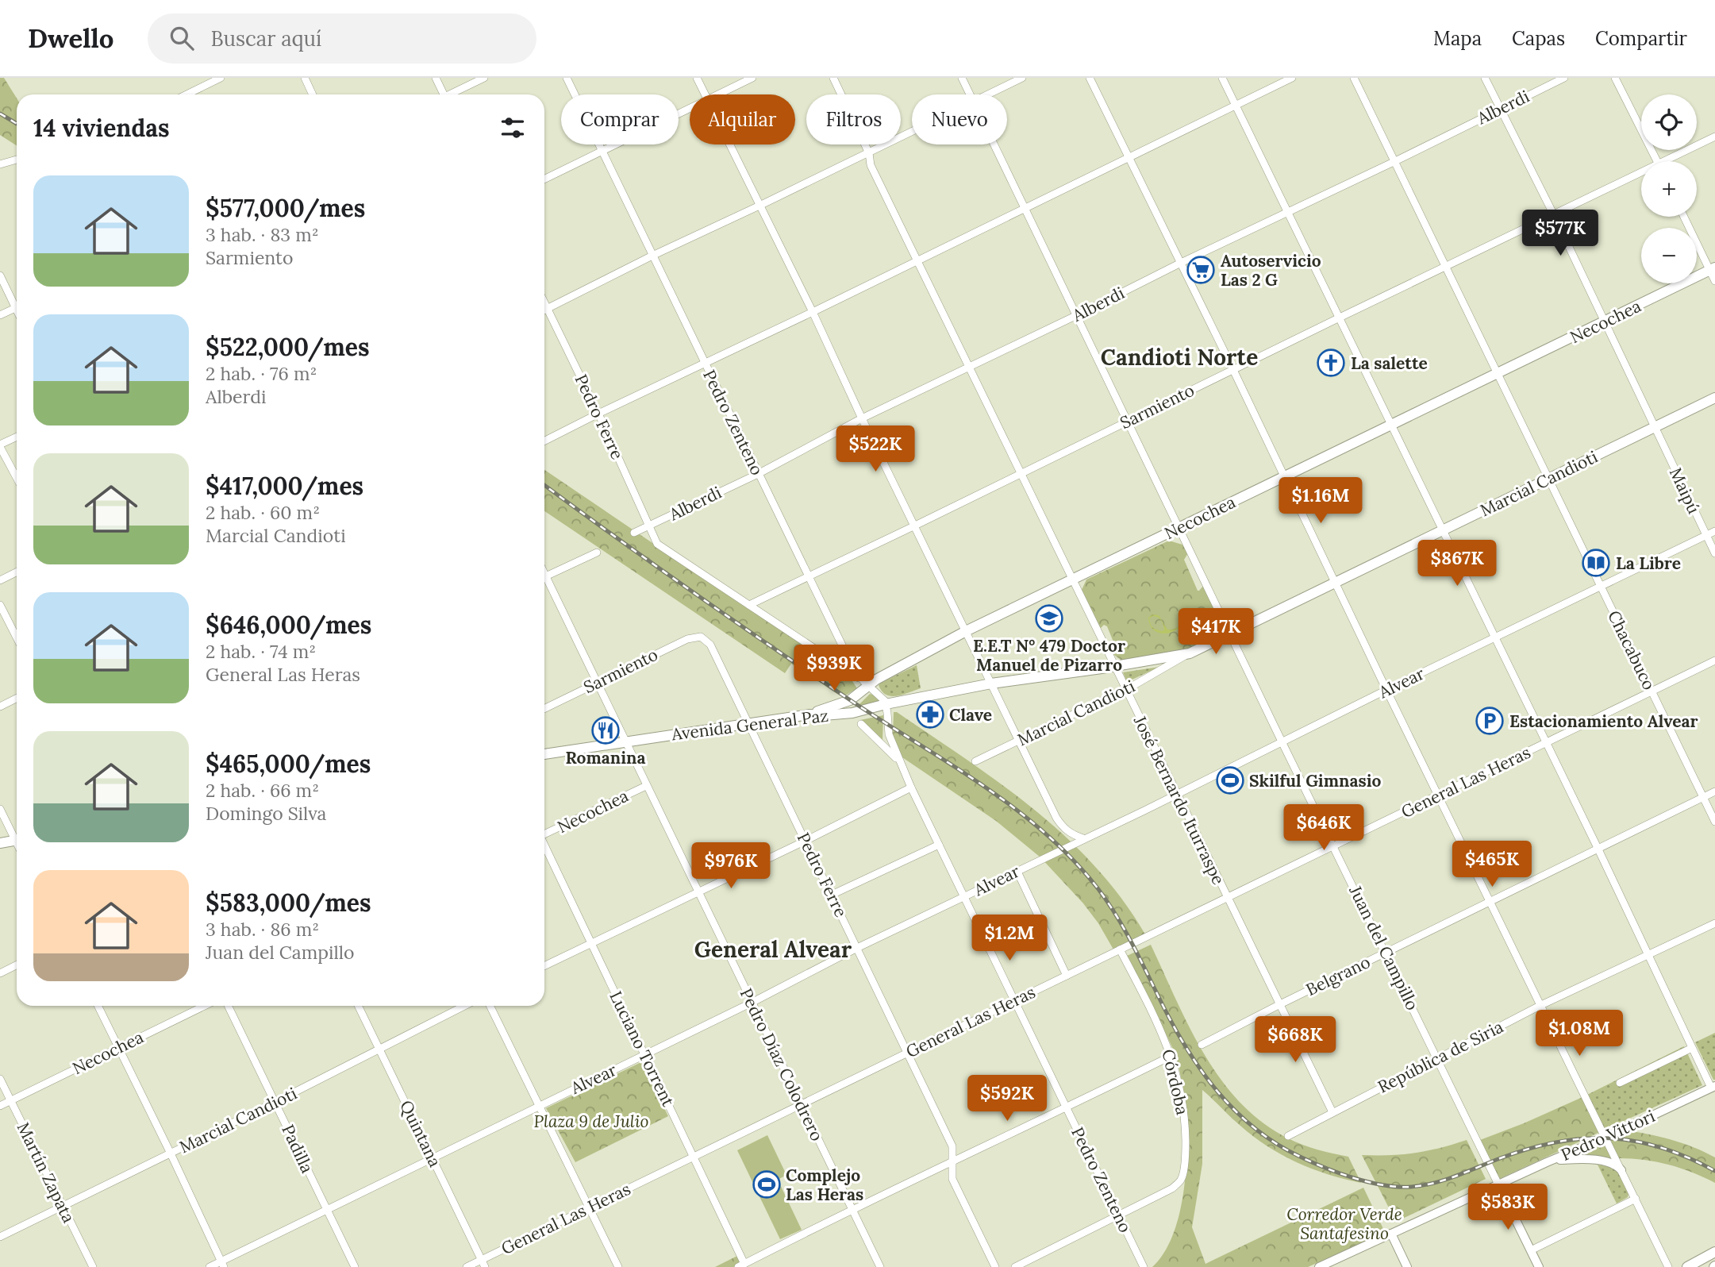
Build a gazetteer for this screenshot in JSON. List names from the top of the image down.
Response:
{
  "streets": {
    "main road": ["Necochea", "Marcial Candioti", "Avenida General Paz"],
    "street": [
      "Alberdi",
      "Sarmiento",
      "Pedro Ferre",
      "Pedro Zenteno",
      "Maipú",
      "Chacabuco",
      "Alvear",
      "General Las Heras",
      "José Bernardo Iturraspe",
      "Juan del Campillo",
      "Belgrano",
      "Luciano Torrent",
      "República de Siria",
      "Pedro Díaz Colodrero",
      "Córdoba",
      "Quintana",
      "Pedro Vittori",
      "Padilla",
      "Martín Zapata"
    ]
  },
  "crossings": [
    ["Alberdi", "Pedro Ferre"],
    ["Alberdi", "Pedro Zenteno"],
    ["Alberdi", "Maipú"],
    ["Alberdi", "Chacabuco"],
    ["Alberdi", "José Bernardo Iturraspe"],
    ["Alberdi", "Juan del Campillo"],
    ["Necochea", "Pedro Zenteno"],
    ["Necochea", "Maipú"],
    ["Necochea", "Chacabuco"],
    ["Necochea", "Avenida General Paz"],
    ["Necochea", "José Bernardo Iturraspe"],
    ["Necochea", "Juan del Campillo"],
    ["Necochea", "Pedro Díaz Colodrero"],
    ["Necochea", "Martín Zapata"],
    ["Sarmiento", "Pedro Ferre"],
    ["Sarmiento", "Pedro Zenteno"],
    ["Sarmiento", "Maipú"],
    ["Sarmiento", "Chacabuco"],
    ["Sarmiento", "José Bernardo Iturraspe"],
    ["Sarmiento", "Juan del Campillo"],
    ["Sarmiento", "Pedro Díaz Colodrero"],
    ["Pedro Ferre", "Alvear"],
    ["Pedro Ferre", "Avenida General Paz"],
    ["Pedro Ferre", "General Las Heras"],
    ["Pedro Zenteno", "Alvear"],
    ["Pedro Zenteno", "Avenida General Paz"],
    ["Pedro Zenteno", "General Las Heras"],
    ["Pedro Zenteno", "Córdoba"],
    ["Marcial Candioti", "Maipú"],
    ["Marcial Candioti", "Chacabuco"],
    ["Marcial Candioti", "Avenida General Paz"],
    ["Marcial Candioti", "José Bernardo Iturraspe"],
    ["Marcial Candioti", "Juan del Campillo"],
    ["Marcial Candioti", "Quintana"],
    ["Marcial Candioti", "Padilla"],
    ["Marcial Candioti", "Martín Zapata"],
    ["Maipú", "Alvear"],
    ["Chacabuco", "Alvear"],
    ["Chacabuco", "General Las Heras"],
    ["Chacabuco", "Belgrano"],
    ["Alvear", "José Bernardo Iturraspe"],
    ["Alvear", "Juan del Campillo"],
    ["Alvear", "Luciano Torrent"],
    ["Alvear", "Pedro Díaz Colodrero"],
    ["Alvear", "Quintana"],
    ["Alvear", "Padilla"],
    ["Avenida General Paz", "José Bernardo Iturraspe"],
    ["Avenida General Paz", "Pedro Díaz Colodrero"],
    ["General Las Heras", "José Bernardo Iturraspe"],
    ["General Las Heras", "Juan del Campillo"],
    ["General Las Heras", "Luciano Torrent"],
    ["General Las Heras", "Pedro Díaz Colodrero"],
    ["General Las Heras", "Córdoba"],
    ["General Las Heras", "Quintana"],
    ["José Bernardo Iturraspe", "Belgrano"],
    ["José Bernardo Iturraspe", "República de Siria"],
    ["Juan del Campillo", "Belgrano"],
    ["Juan del Campillo", "República de Siria"],
    ["Juan del Campillo", "Pedro Vittori"]
  ],
  "districts": ["Candioti Norte", "General Alvear"],
  "parks": ["Plaza 9 de Julio", "Corredor Verde Santafesino"],
  "places": {
    "supermarket": ["Autoservicio Las 2 G"],
    "church": ["La salette"],
    "library": ["La Libre"],
    "school or university": ["E.E.T N° 479 Doctor Manuel de Pizarro"],
    "pharmacy": ["Clave"],
    "parking": ["Estacionamiento Alvear"],
    "restaurant": ["Romanina"],
    "sports": ["Skilful Gimnasio", "Complejo Las Heras"]
  },
  "page": {
    "header": "Dwello",
    "search": "Buscar aquí",
    "nav": ["Mapa", "Capas", "Compartir"],
    "map_buttons": ["+", "−"],
    "chip": [
      "Comprar",
      "Alquilar",
      "Filtros",
      "Nuevo"
    ],
    "heading": "14 viviendas",
    "list": [
      {
        "name": "$577,000/mes",
        "note": "3 hab. · 83 m² · Sarmiento"
      },
      {
        "name": "$522,000/mes",
        "note": "2 hab. · 76 m² · Alberdi"
      },
      {
        "name": "$417,000/mes",
        "note": "2 hab. · 60 m² · Marcial Candioti"
      },
      {
        "name": "$646,000/mes",
        "note": "2 hab. · 74 m² · General Las Heras"
      },
      {
        "name": "$465,000/mes",
        "note": "2 hab. · 66 m² · Domingo Silva"
      },
      {
        "name": "$583,000/mes",
        "note": "3 hab. · 86 m² · Juan del Campillo"
      }
    ],
    "price": [
      "$577K",
      "$522K",
      "$1.16M",
      "$867K",
      "$417K",
      "$939K",
      "$646K",
      "$465K",
      "$976K",
      "$1.2M",
      "$1.08M",
      "$668K",
      "$592K",
      "$583K"
    ]
  }
}
